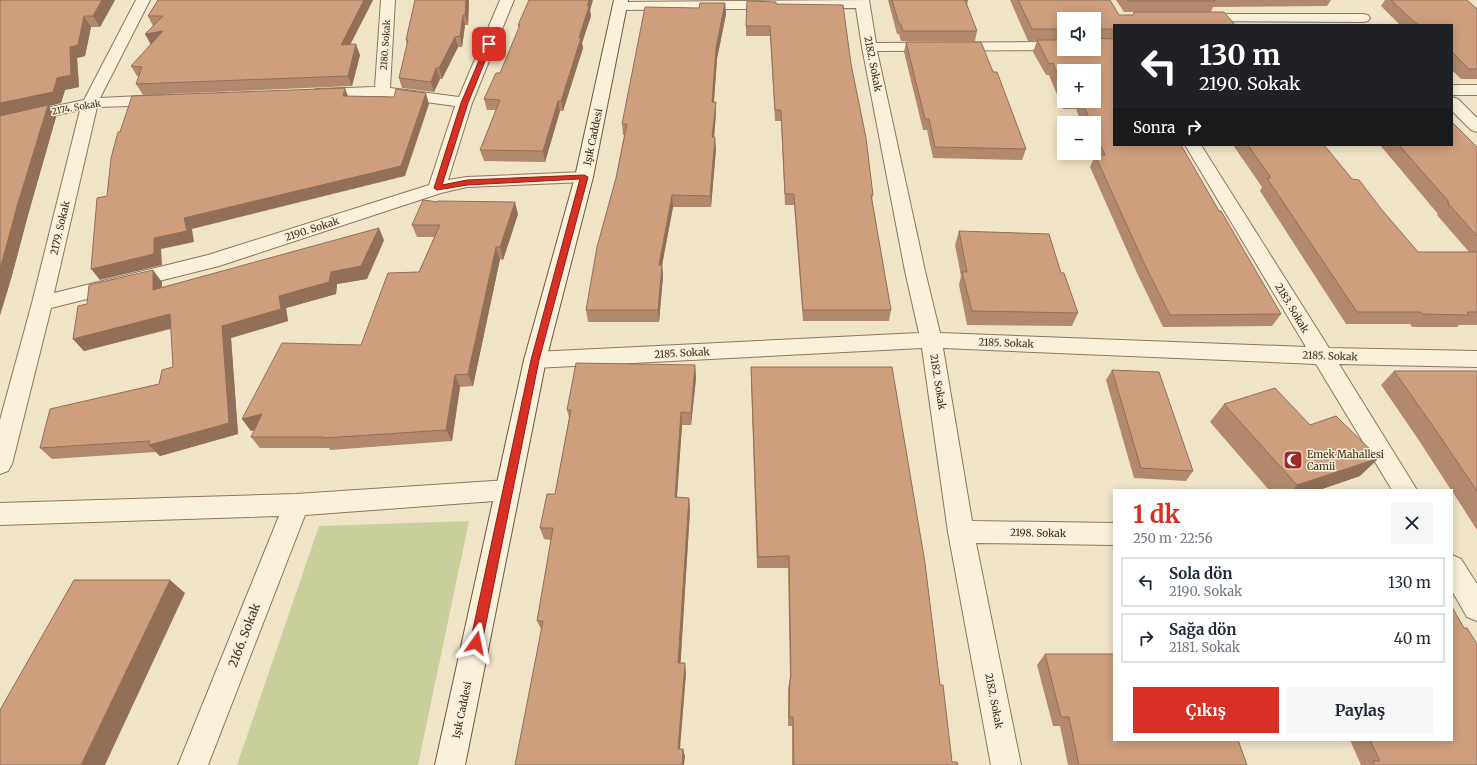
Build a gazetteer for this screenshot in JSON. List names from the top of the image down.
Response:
{
  "streets": {
    "street": [
      "2180. Sokak",
      "2182. Sokak",
      "2174. Sokak",
      "Işık Caddesi",
      "2179. Sokak",
      "2190. Sokak",
      "2183. Sokak",
      "2185. Sokak",
      "2198. Sokak",
      "2166. Sokak"
    ]
  },
  "crossings": [
    ["2182. Sokak", "2185. Sokak"],
    ["2182. Sokak", "2198. Sokak"],
    ["2174. Sokak", "2179. Sokak"],
    ["Işık Caddesi", "2190. Sokak"],
    ["Işık Caddesi", "2185. Sokak"],
    ["2179. Sokak", "2190. Sokak"],
    ["2183. Sokak", "2185. Sokak"]
  ],
  "places": {
    "mosque": ["Emek Mahallesi Camii"]
  },
  "page": {
    "map_buttons": ["+", "−"],
    "turn": ["130 m", "2190. Sokak"],
    "then": "Sonra",
    "heading": ["1 dk", "250 m · 22:56"],
    "list": [
      {
        "name": "Sola dön",
        "note": "2190. Sokak",
        "value": "130 m"
      },
      {
        "name": "Sağa dön",
        "note": "2181. Sokak",
        "value": "40 m"
      }
    ],
    "buttons": ["Çıkış", "Paylaş"]
  }
}
